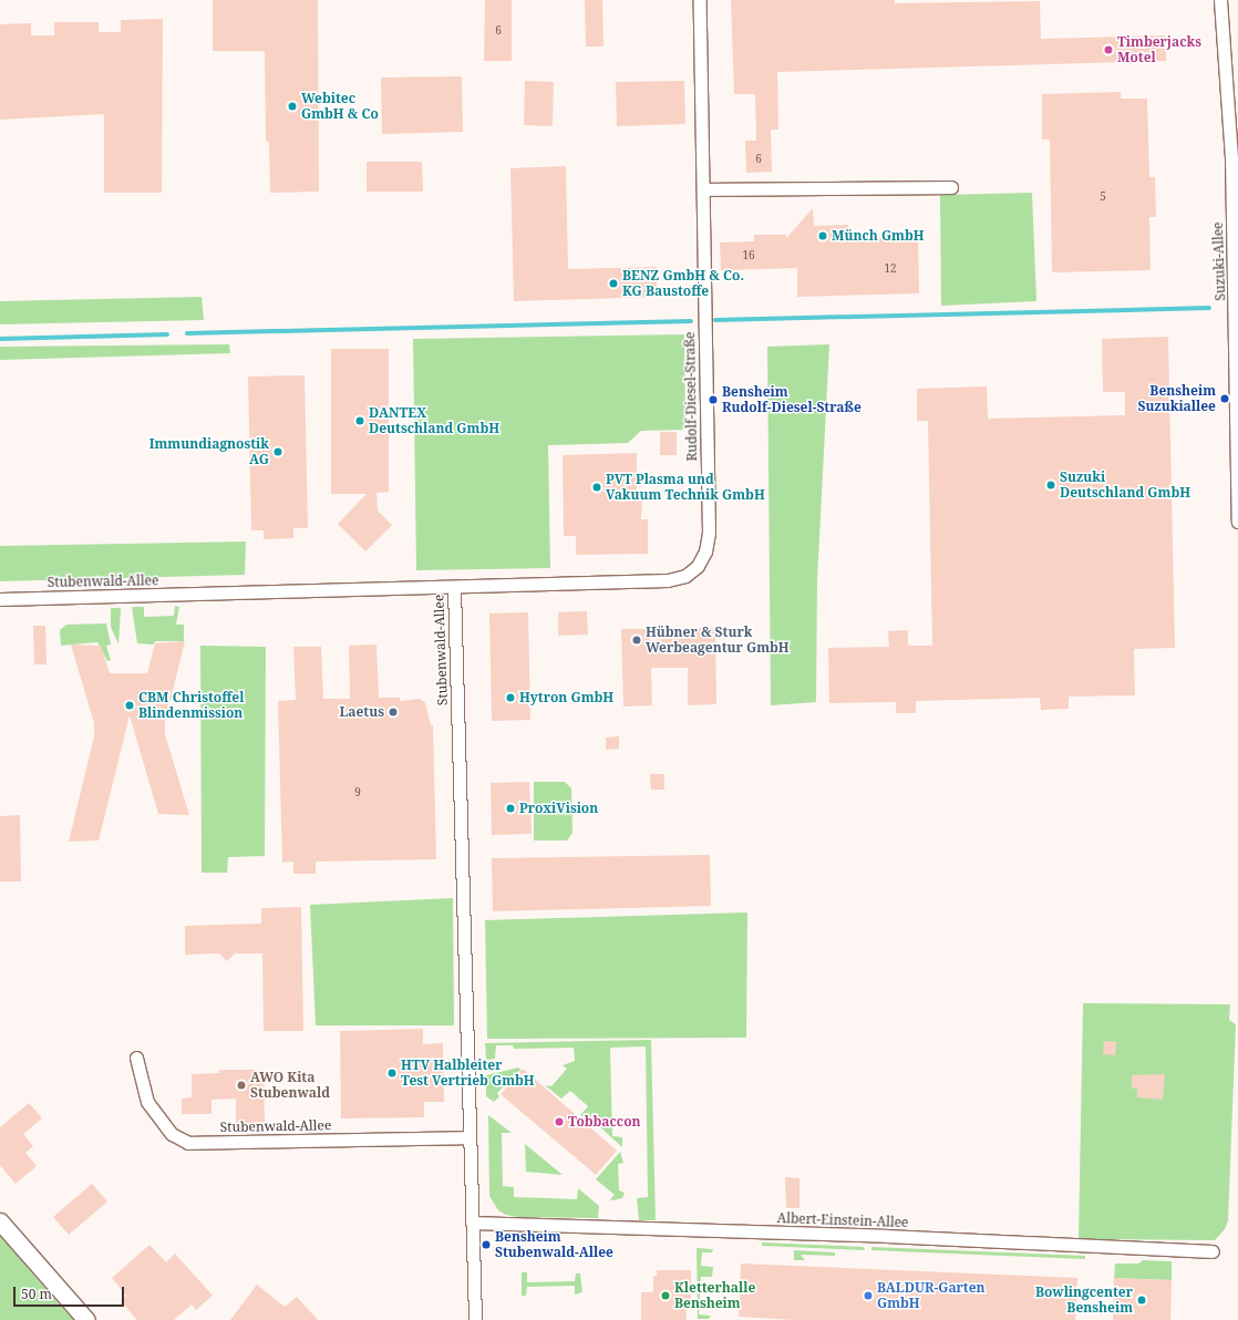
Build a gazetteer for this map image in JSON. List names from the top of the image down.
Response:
{
  "streets": {
    "street": [
      "Suzuki-Allee",
      "Rudolf-Diesel-Straße",
      "Stubenwald-Allee",
      "Albert-Einstein-Allee"
    ]
  },
  "crossings": [
    ["Rudolf-Diesel-Straße", "Stubenwald-Allee"],
    ["Stubenwald-Allee", "Albert-Einstein-Allee"]
  ],
  "places": [
    "Timberjacks Motel",
    "Webitec GmbH & Co",
    "Münch GmbH",
    "BENZ GmbH & Co. KG Baustoffe",
    "Bensheim Suzukiallee",
    "Bensheim Rudolf-Diesel-Straße",
    "DANTEX Deutschland GmbH",
    "Immundiagnostik AG",
    "Suzuki Deutschland GmbH",
    "PVT Plasma und Vakuum Technik GmbH",
    "Hübner & Sturk Werbeagentur GmbH",
    "Hytron GmbH",
    "CBM Christoffel Blindenmission",
    "Laetus",
    "ProxiVision",
    "HTV Halbleiter Test Vertrieb GmbH",
    "AWO Kita Stubenwald",
    "Tobbaccon",
    "Bensheim Stubenwald-Allee",
    "Kletterhalle Bensheim",
    "BALDUR-Garten GmbH",
    "Bowlingcenter Bensheim"
  ],
  "house_numbers": [
    "6",
    "6",
    "5",
    "16",
    "12",
    "9"
  ],
  "scale_bar": "50 m"
}
